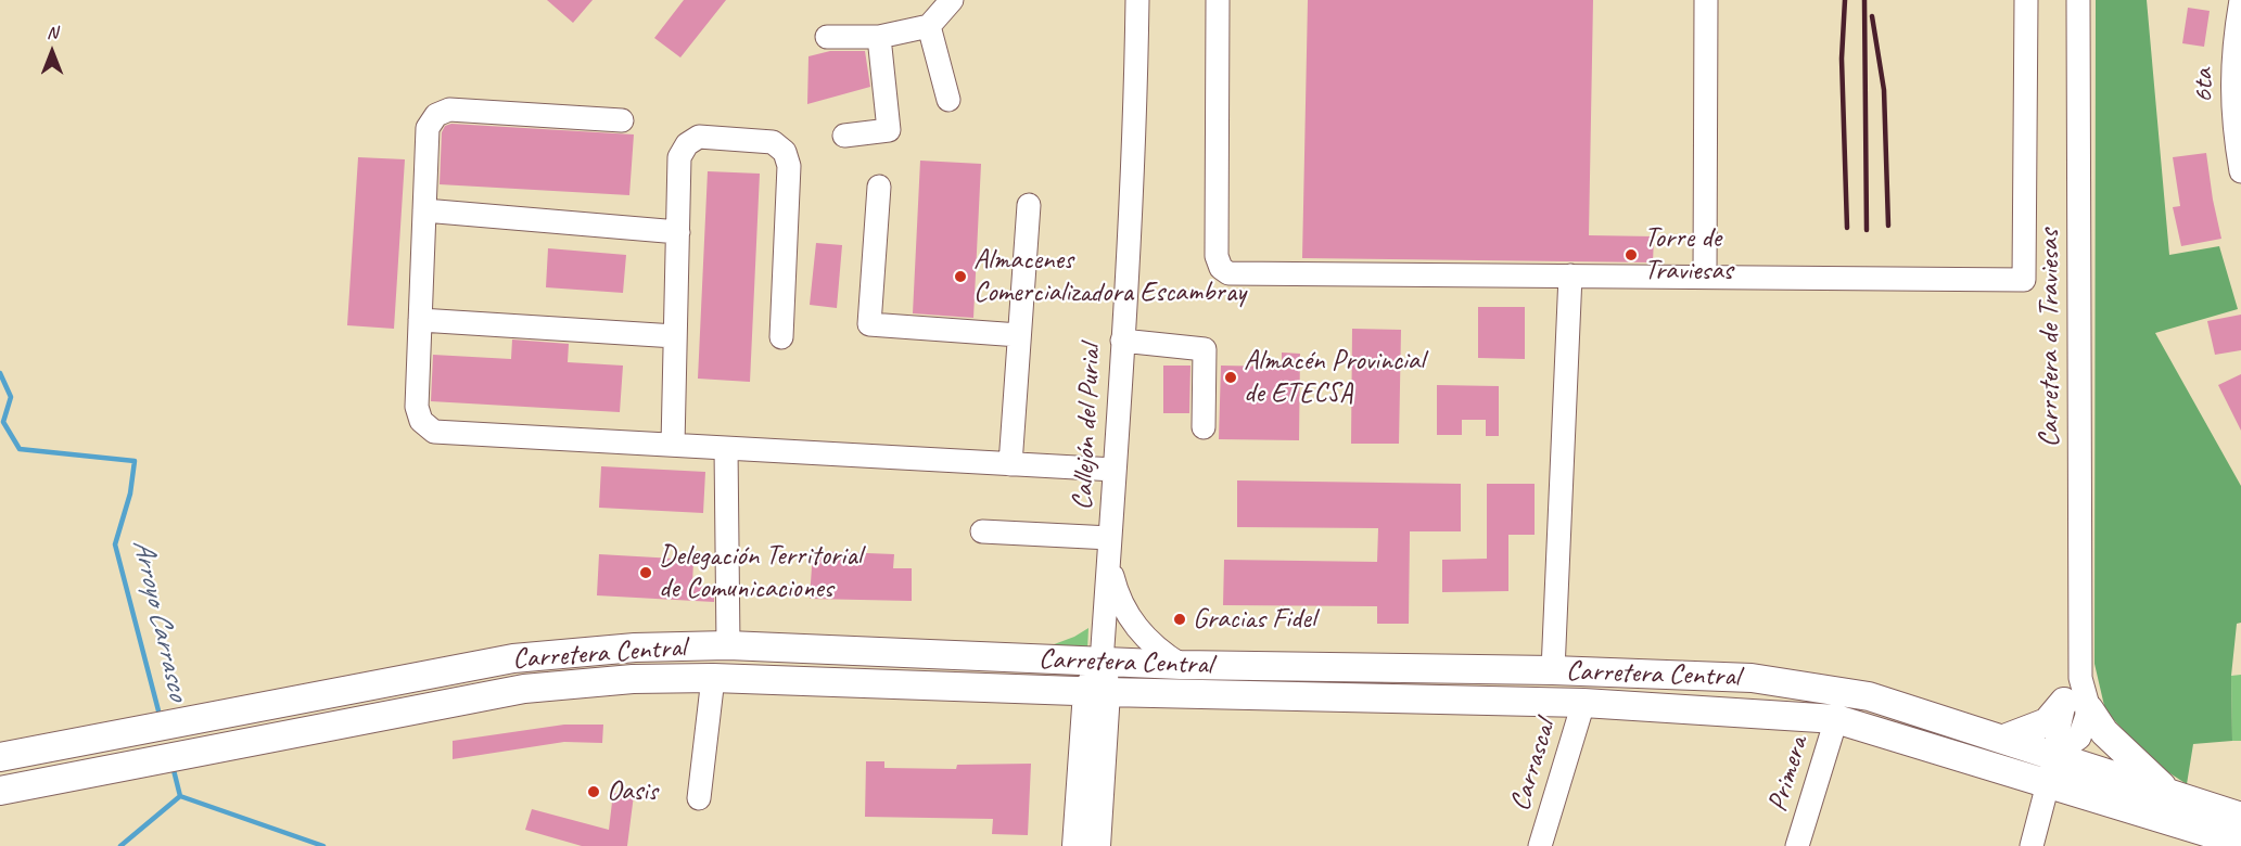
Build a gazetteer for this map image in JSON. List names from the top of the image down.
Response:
{
  "streets": {
    "main road": ["Carretera Central"],
    "street": [
      "6ta",
      "Carretera de Traviesas",
      "Callejón del Purial",
      "Carrascal",
      "Primera"
    ]
  },
  "crossings": [
    ["Callejón del Purial", "Carretera Central"],
    ["Carretera Central", "Carrascal"],
    ["Carretera Central", "Primera"]
  ],
  "water": ["Arroyo Carrasco"],
  "places": [
    "Torre de Traviesas",
    "Almacenes Comercializadora Escambray",
    "Almacén Provincial de ETECSA",
    "Delegación Territorial de Comunicaciones",
    "Gracias Fidel",
    "Oasis"
  ],
  "north": "top"
}
